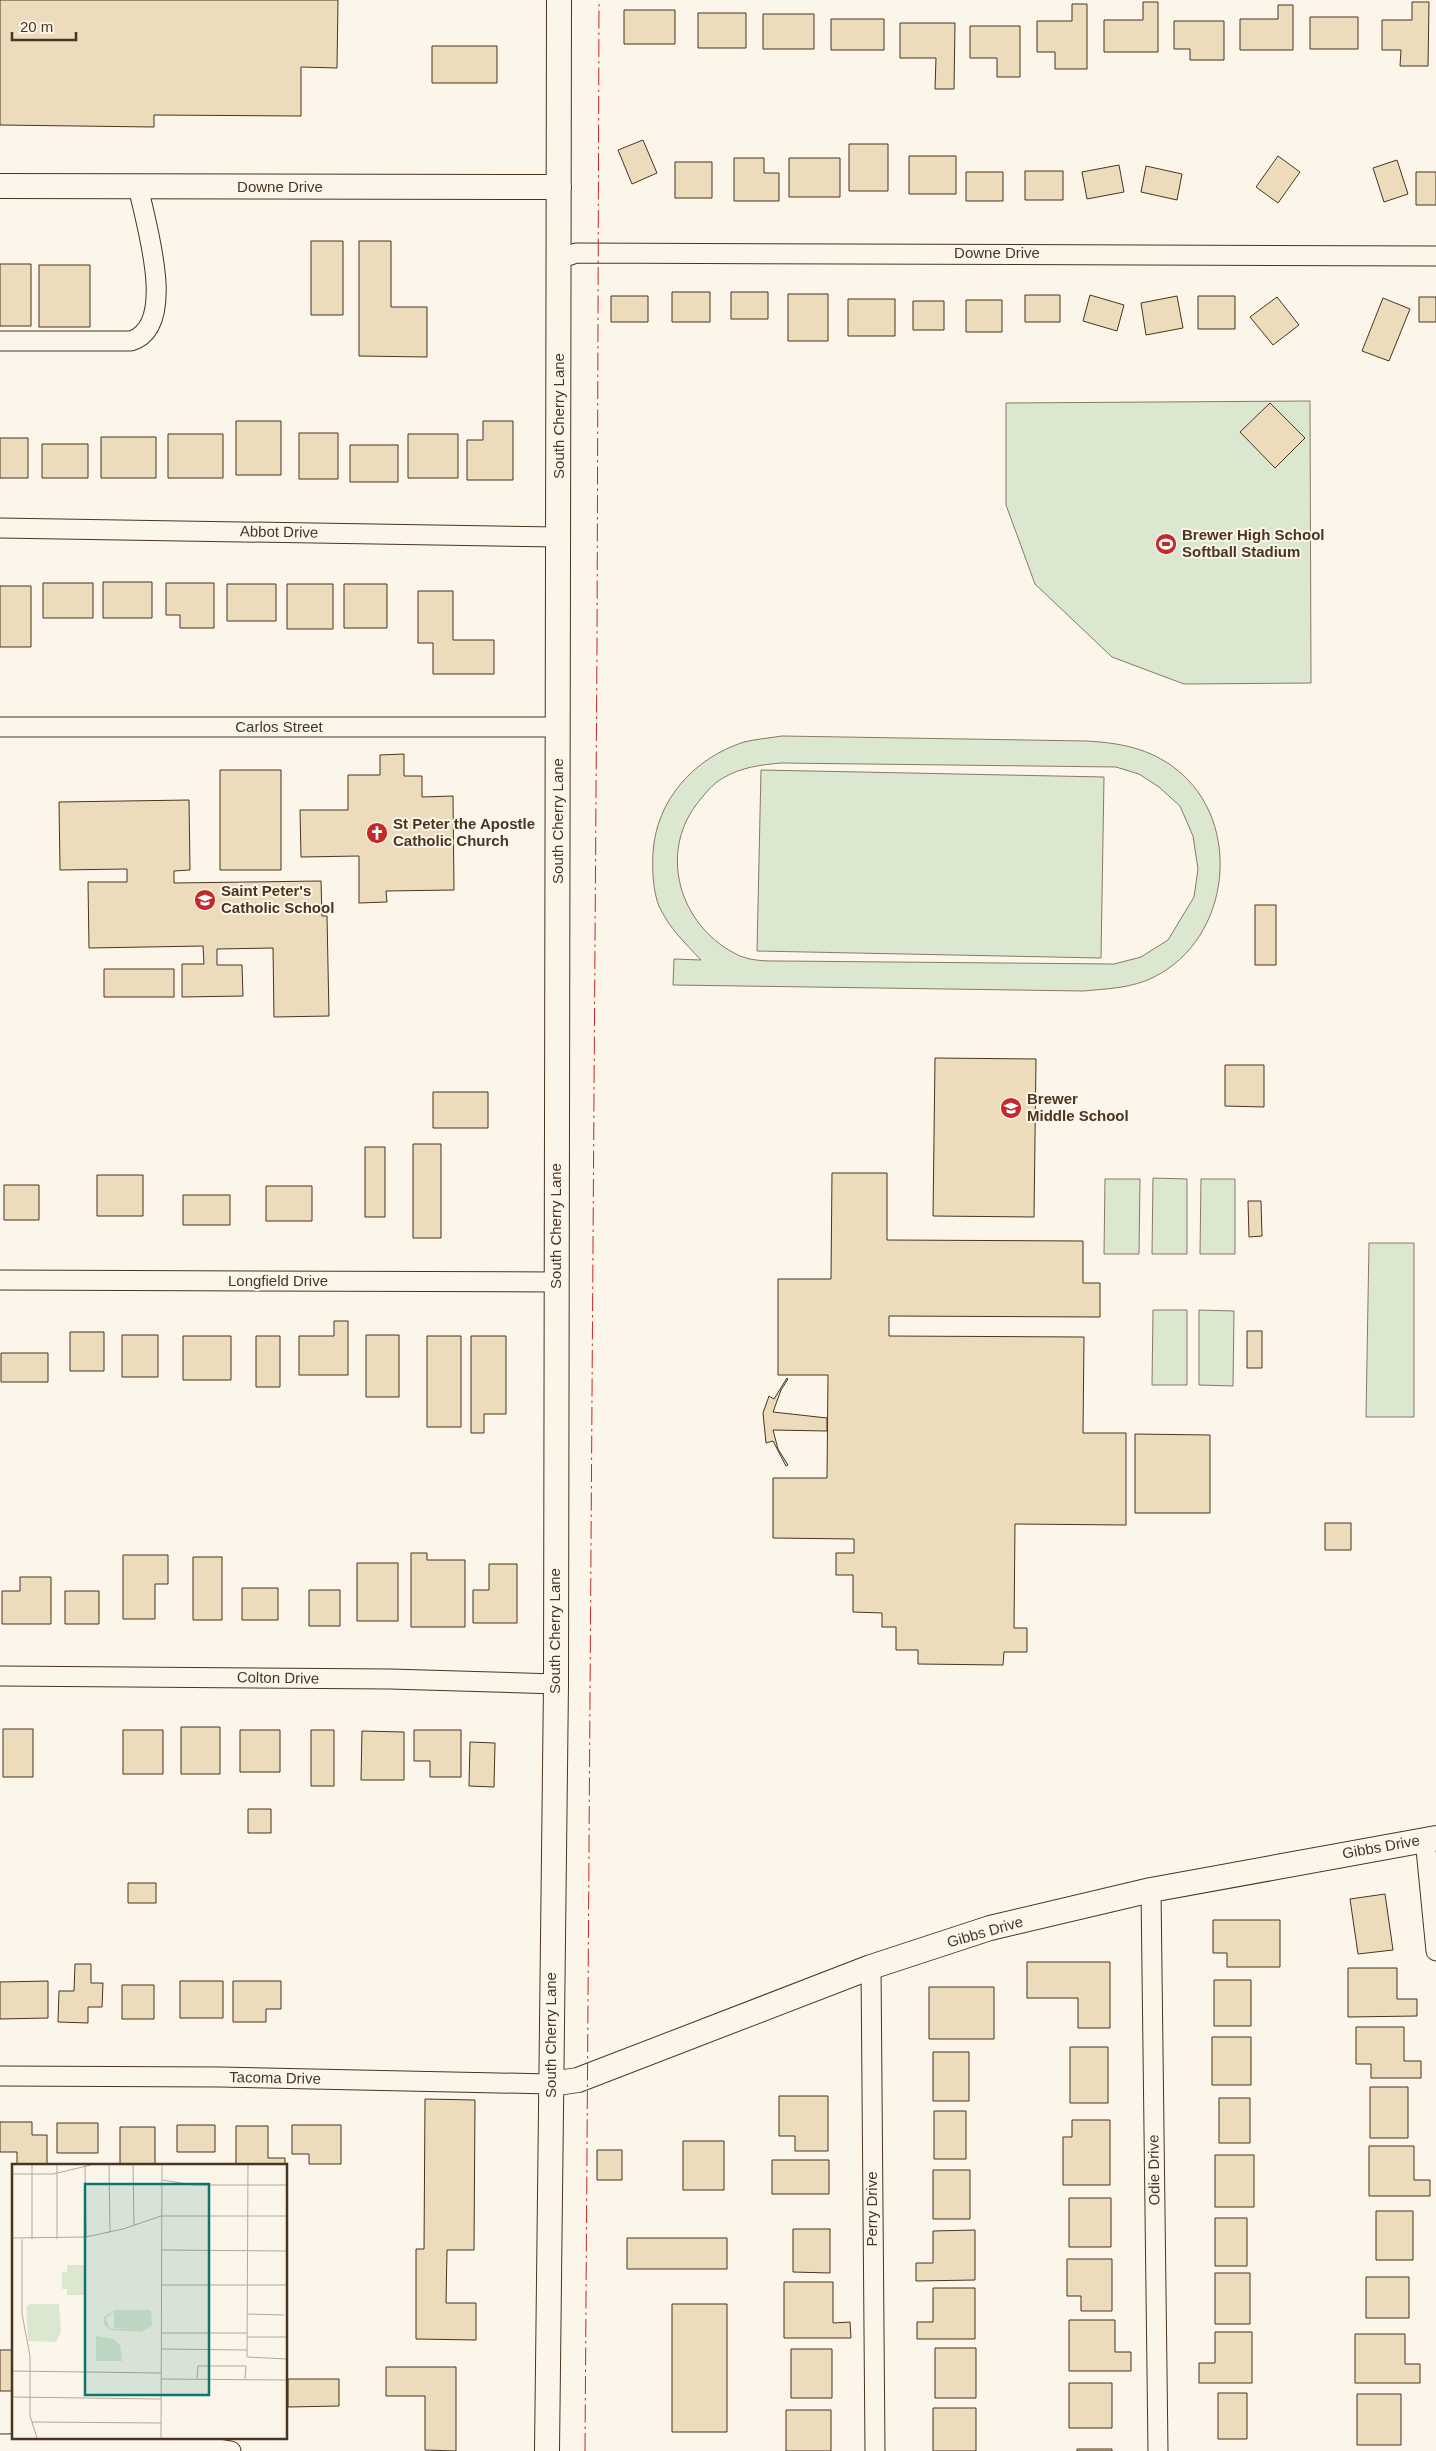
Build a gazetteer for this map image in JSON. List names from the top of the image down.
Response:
{
  "streets": {
    "street": [
      "Downe Drive",
      "South Cherry Lane",
      "Abbot Drive",
      "Carlos Street",
      "Longfield Drive",
      "Colton Drive",
      "Gibbs Drive",
      "Tacoma Drive",
      "Odie Drive",
      "Perry Drive"
    ]
  },
  "crossings": [
    ["Downe Drive", "South Cherry Lane"],
    ["South Cherry Lane", "Abbot Drive"],
    ["South Cherry Lane", "Carlos Street"],
    ["South Cherry Lane", "Longfield Drive"],
    ["South Cherry Lane", "Colton Drive"],
    ["South Cherry Lane", "Gibbs Drive"],
    ["South Cherry Lane", "Tacoma Drive"],
    ["Gibbs Drive", "Tacoma Drive"],
    ["Gibbs Drive", "Odie Drive"],
    ["Gibbs Drive", "Perry Drive"]
  ],
  "places": {
    "sports": ["Brewer High School Softball Stadium"],
    "church": ["St Peter the Apostle Catholic Church"],
    "school or university": ["Saint Peter's Catholic School", "Brewer Middle School"]
  },
  "scale_bar": "20 m"
}
